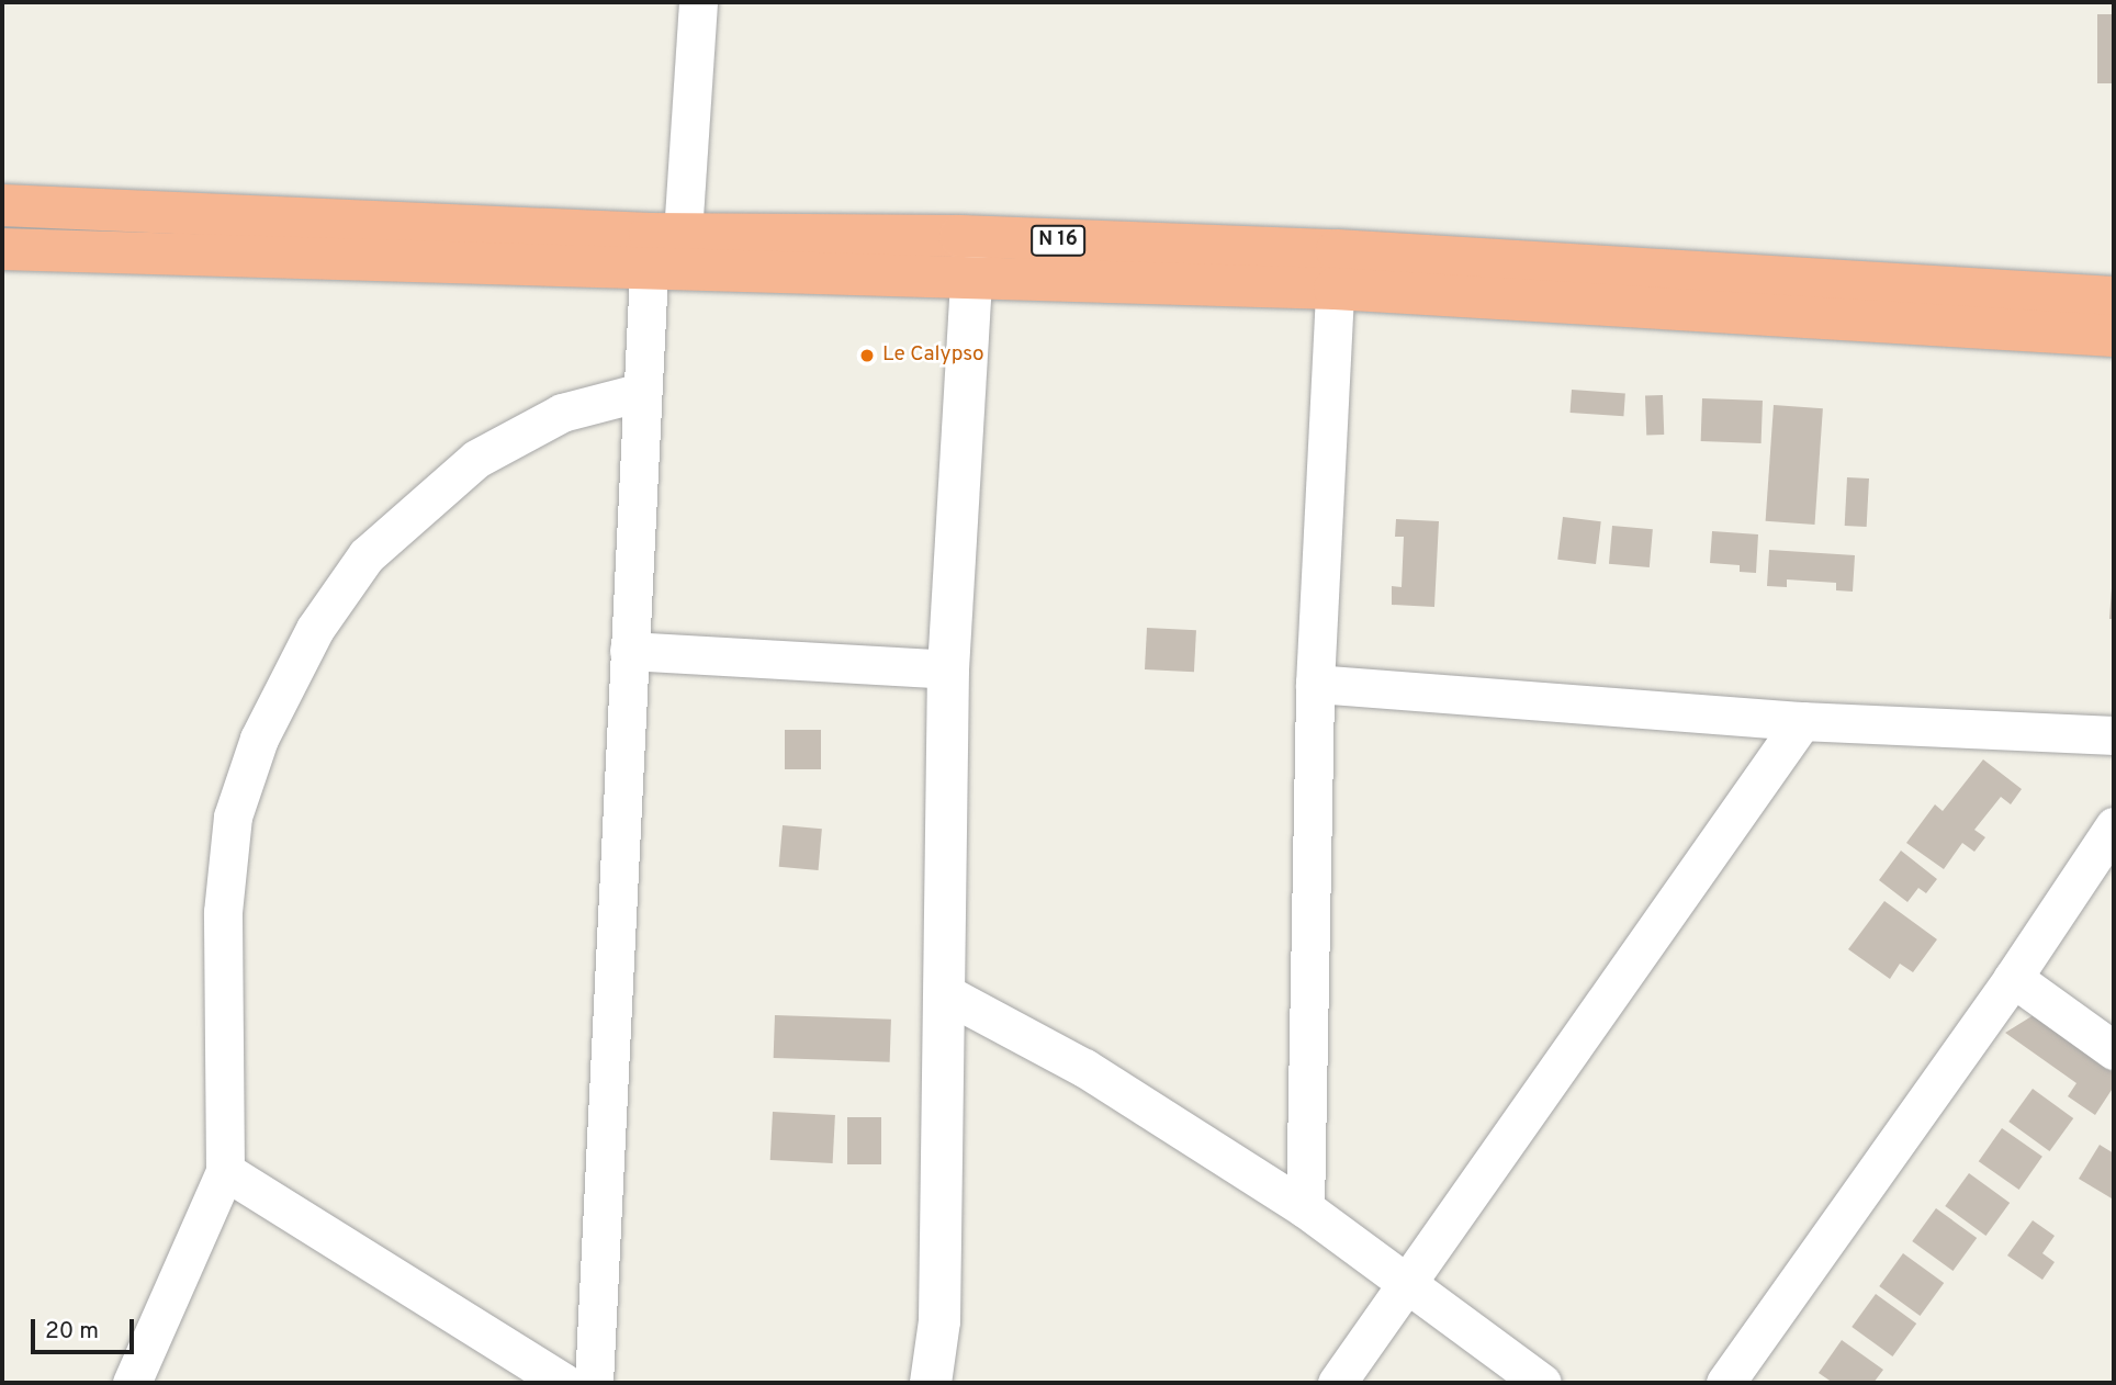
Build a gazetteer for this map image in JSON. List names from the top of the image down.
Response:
{
  "streets": {
    "highway": ["N 16"]
  },
  "places": ["Le Calypso"],
  "scale_bar": "20 m"
}
